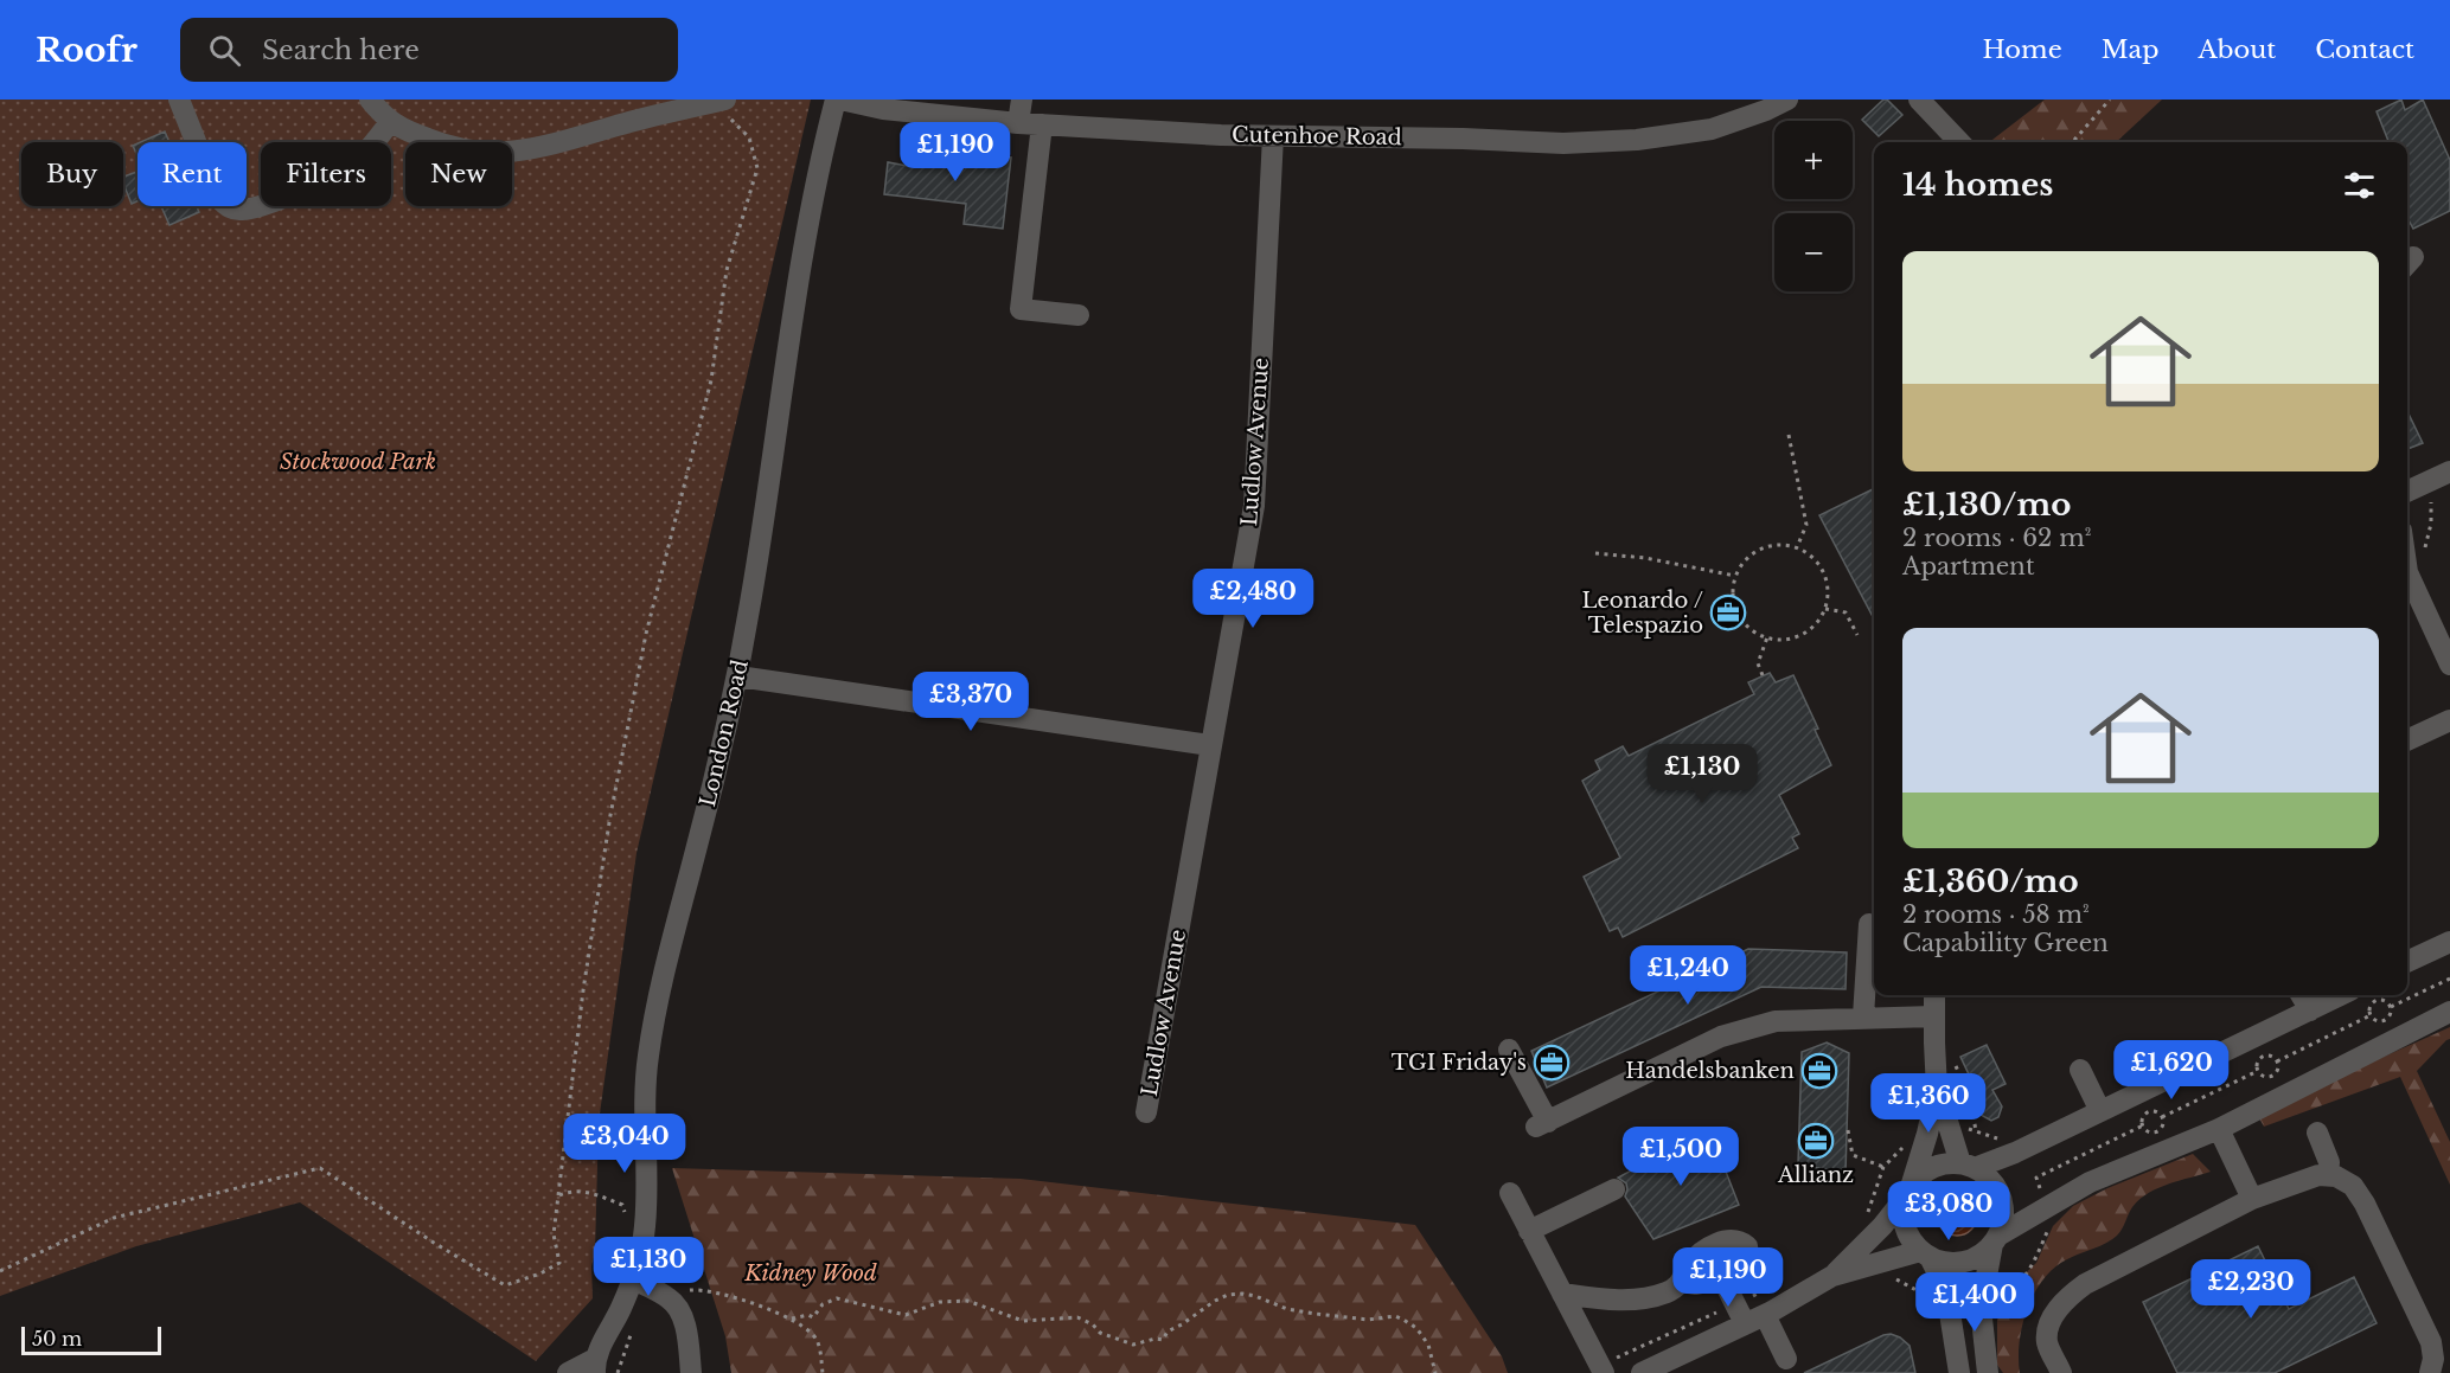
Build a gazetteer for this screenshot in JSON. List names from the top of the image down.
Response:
{
  "streets": {
    "street": ["Cutenhoe Road", "Ludlow Avenue", "London Road"]
  },
  "crossings": [
    ["Cutenhoe Road", "Ludlow Avenue"],
    ["Cutenhoe Road", "London Road"]
  ],
  "parks": ["Stockwood Park", "Kidney Wood"],
  "places": {
    "office": [
      "Leonardo / Telespazio",
      "TGI Friday's",
      "Handelsbanken",
      "Allianz"
    ]
  },
  "scale_bar": "50 m",
  "page": {
    "header": "Roofr",
    "search": "Search here",
    "nav": [
      "Home",
      "Map",
      "About",
      "Contact"
    ],
    "map_buttons": ["+", "−"],
    "price": [
      "£1,190",
      "£2,480",
      "£3,370",
      "£1,130",
      "£1,240",
      "£1,620",
      "£1,360",
      "£3,040",
      "£1,500",
      "£3,080",
      "£1,130",
      "£1,190",
      "£2,230",
      "£1,400"
    ],
    "chip": [
      "Buy",
      "Rent",
      "Filters",
      "New"
    ],
    "heading": "14 homes",
    "list": [
      {
        "name": "£1,130/mo",
        "note": "2 rooms · 62 m² · Apartment"
      },
      {
        "name": "£1,360/mo",
        "note": "2 rooms · 58 m² · Capability Green"
      }
    ],
    "scale": "50 m"
  }
}
